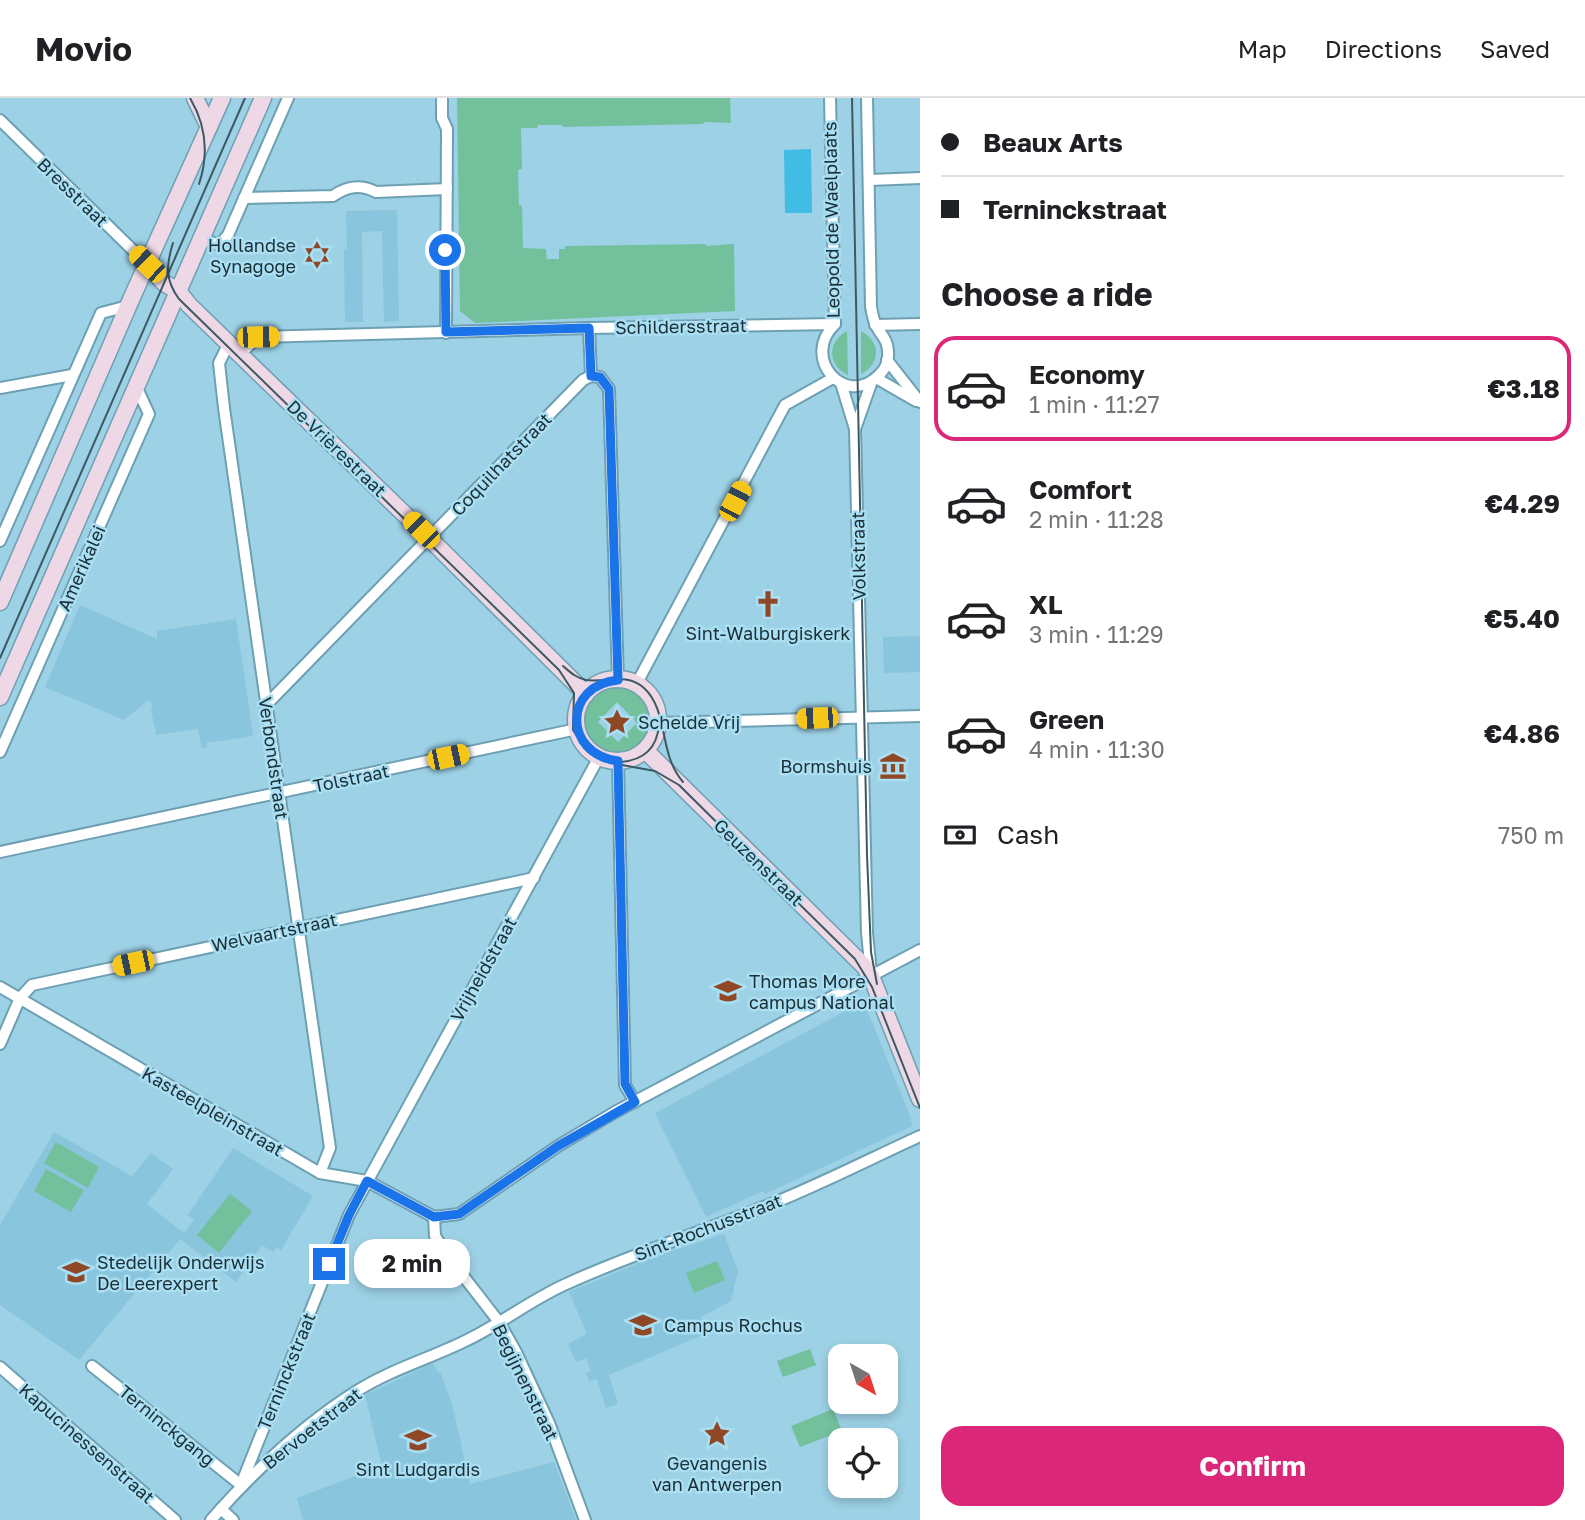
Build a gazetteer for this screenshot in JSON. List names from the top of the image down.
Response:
{
  "streets": {
    "street": [
      "Bresstraat",
      "Leopold de Waelplaats",
      "Schildersstraat",
      "De Vrièrestraat",
      "Coquilhatstraat",
      "Volkstraat",
      "Amerikalei",
      "Verbondstraat",
      "Tolstraat",
      "Geuzenstraat",
      "Welvaartstraat",
      "Vrijheidstraat",
      "Kasteelpleinstraat",
      "Sint-Rochusstraat",
      "Terninckstraat",
      "Begijnenstraat",
      "Terninckgang",
      "Bervoetstraat",
      "Kapucinessenstraat"
    ]
  },
  "crossings": [
    ["Bresstraat", "De Vrièrestraat"],
    ["Leopold de Waelplaats", "Schildersstraat"],
    ["Leopold de Waelplaats", "Volkstraat"],
    ["Schildersstraat", "De Vrièrestraat"],
    ["Schildersstraat", "Verbondstraat"],
    ["De Vrièrestraat", "Coquilhatstraat"],
    ["De Vrièrestraat", "Amerikalei"],
    ["De Vrièrestraat", "Verbondstraat"],
    ["De Vrièrestraat", "Tolstraat"],
    ["De Vrièrestraat", "Geuzenstraat"],
    ["De Vrièrestraat", "Vrijheidstraat"],
    ["Coquilhatstraat", "Verbondstraat"],
    ["Volkstraat", "Geuzenstraat"],
    ["Verbondstraat", "Tolstraat"],
    ["Verbondstraat", "Welvaartstraat"],
    ["Verbondstraat", "Kasteelpleinstraat"],
    ["Tolstraat", "Geuzenstraat"],
    ["Tolstraat", "Vrijheidstraat"],
    ["Geuzenstraat", "Vrijheidstraat"],
    ["Welvaartstraat", "Vrijheidstraat"],
    ["Welvaartstraat", "Kasteelpleinstraat"],
    ["Vrijheidstraat", "Kasteelpleinstraat"],
    ["Vrijheidstraat", "Terninckstraat"],
    ["Kasteelpleinstraat", "Terninckstraat"],
    ["Kasteelpleinstraat", "Begijnenstraat"],
    ["Sint-Rochusstraat", "Begijnenstraat"],
    ["Sint-Rochusstraat", "Bervoetstraat"],
    ["Terninckstraat", "Terninckgang"],
    ["Terninckstraat", "Bervoetstraat"],
    ["Begijnenstraat", "Bervoetstraat"],
    ["Terninckgang", "Bervoetstraat"]
  ],
  "places": {
    "synagogue": ["Hollandse Synagoge"],
    "church": ["Sint-Walburgiskerk"],
    "place": ["Schelde Vrij", "Gevangenis van Antwerpen"],
    "museum": ["Bormshuis"],
    "school or university": [
      "Thomas More campus National",
      "Stedelijk Onderwijs De Leerexpert",
      "Campus Rochus",
      "Sint Ludgardis"
    ]
  },
  "north": "bottom right",
  "page": {
    "header": "Movio",
    "nav": ["Map", "Directions", "Saved"],
    "banner": ["Beaux Arts", "Terninckstraat"],
    "heading": "Choose a ride",
    "list": [
      {
        "name": "Economy",
        "note": "1 min · 11:27",
        "value": "€3.18"
      },
      {
        "name": "Comfort",
        "note": "2 min · 11:28",
        "value": "€4.29"
      },
      {
        "name": "XL",
        "note": "3 min · 11:29",
        "value": "€5.40"
      },
      {
        "name": "Green",
        "note": "4 min · 11:30",
        "value": "€4.86"
      }
    ],
    "pay": ["Cash", "750 m"],
    "bubble": "2 min",
    "buttons": "Confirm"
  }
}
